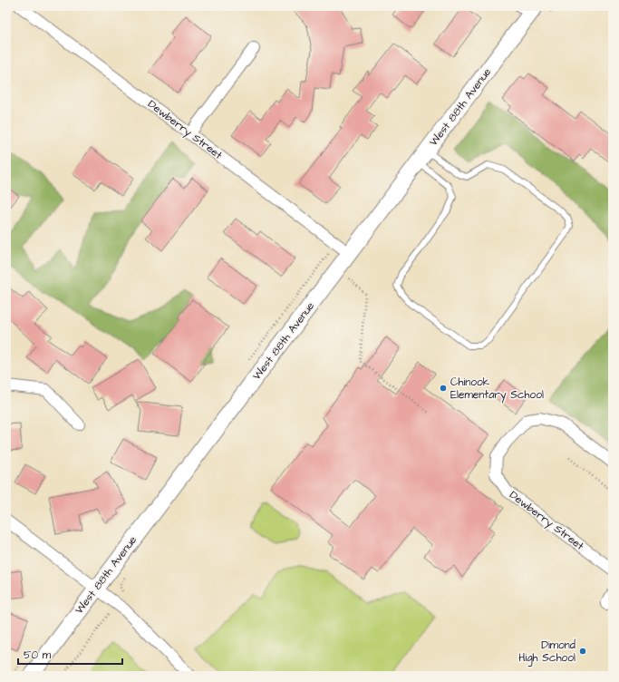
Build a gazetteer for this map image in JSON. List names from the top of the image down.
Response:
{
  "streets": {
    "street": ["West 88th Avenue", "Dewberry Street"]
  },
  "crossings": [
    ["West 88th Avenue", "Dewberry Street"]
  ],
  "places": ["Chinook Elementary School", "Dimond High School"],
  "scale_bar": "50 m"
}
